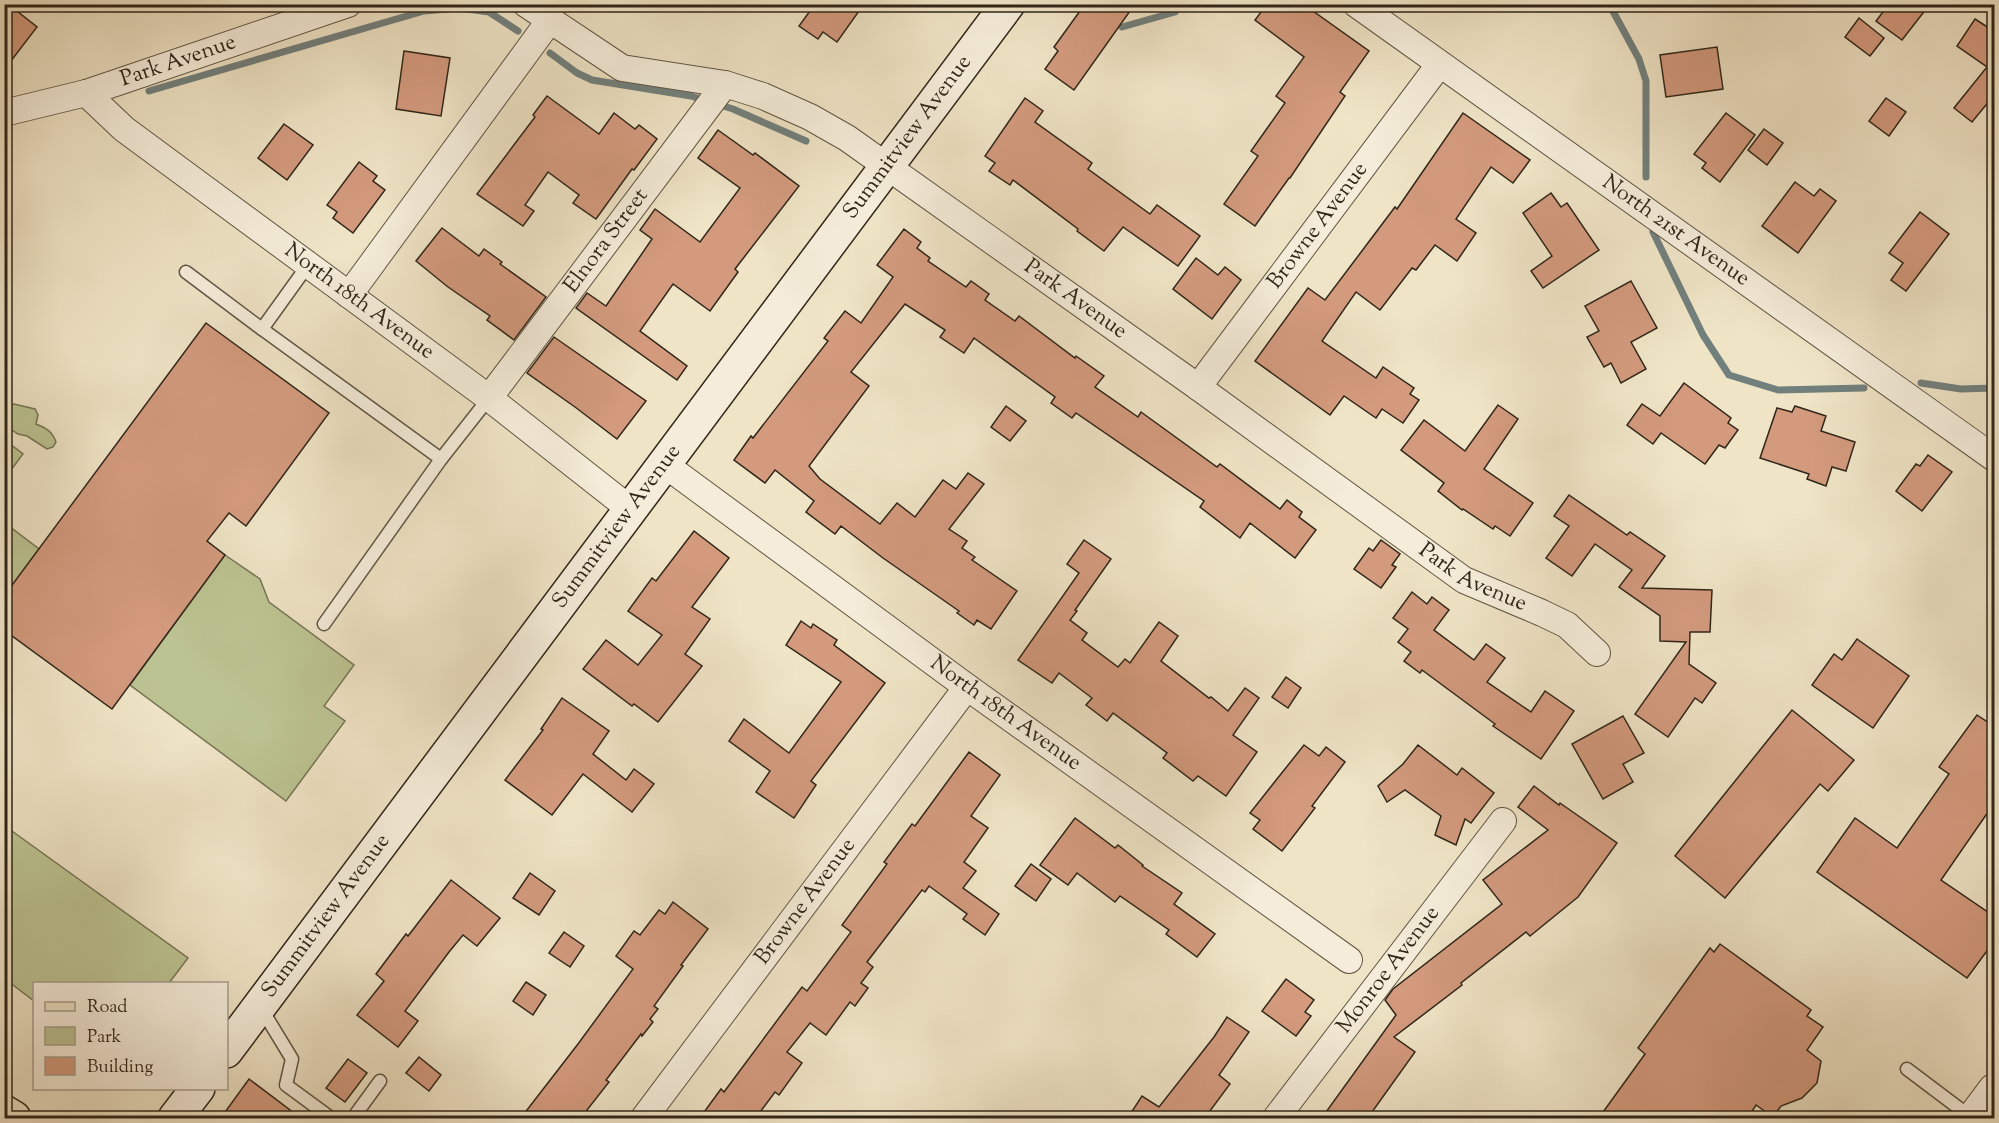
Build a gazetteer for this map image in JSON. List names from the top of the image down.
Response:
{
  "streets": {
    "main road": ["Summitview Avenue"],
    "street": [
      "Park Avenue",
      "Browne Avenue",
      "North 21st Avenue",
      "Elnora Street",
      "North 18th Avenue",
      "Monroe Avenue"
    ]
  },
  "crossings": [
    ["Park Avenue", "Summitview Avenue"],
    ["Park Avenue", "Browne Avenue"],
    ["Park Avenue", "Elnora Street"],
    ["Park Avenue", "North 18th Avenue"],
    ["Summitview Avenue", "North 18th Avenue"],
    ["Browne Avenue", "North 21st Avenue"],
    ["Browne Avenue", "North 18th Avenue"],
    ["Elnora Street", "North 18th Avenue"]
  ],
  "legend": ["Road", "Park", "Building"]
}
